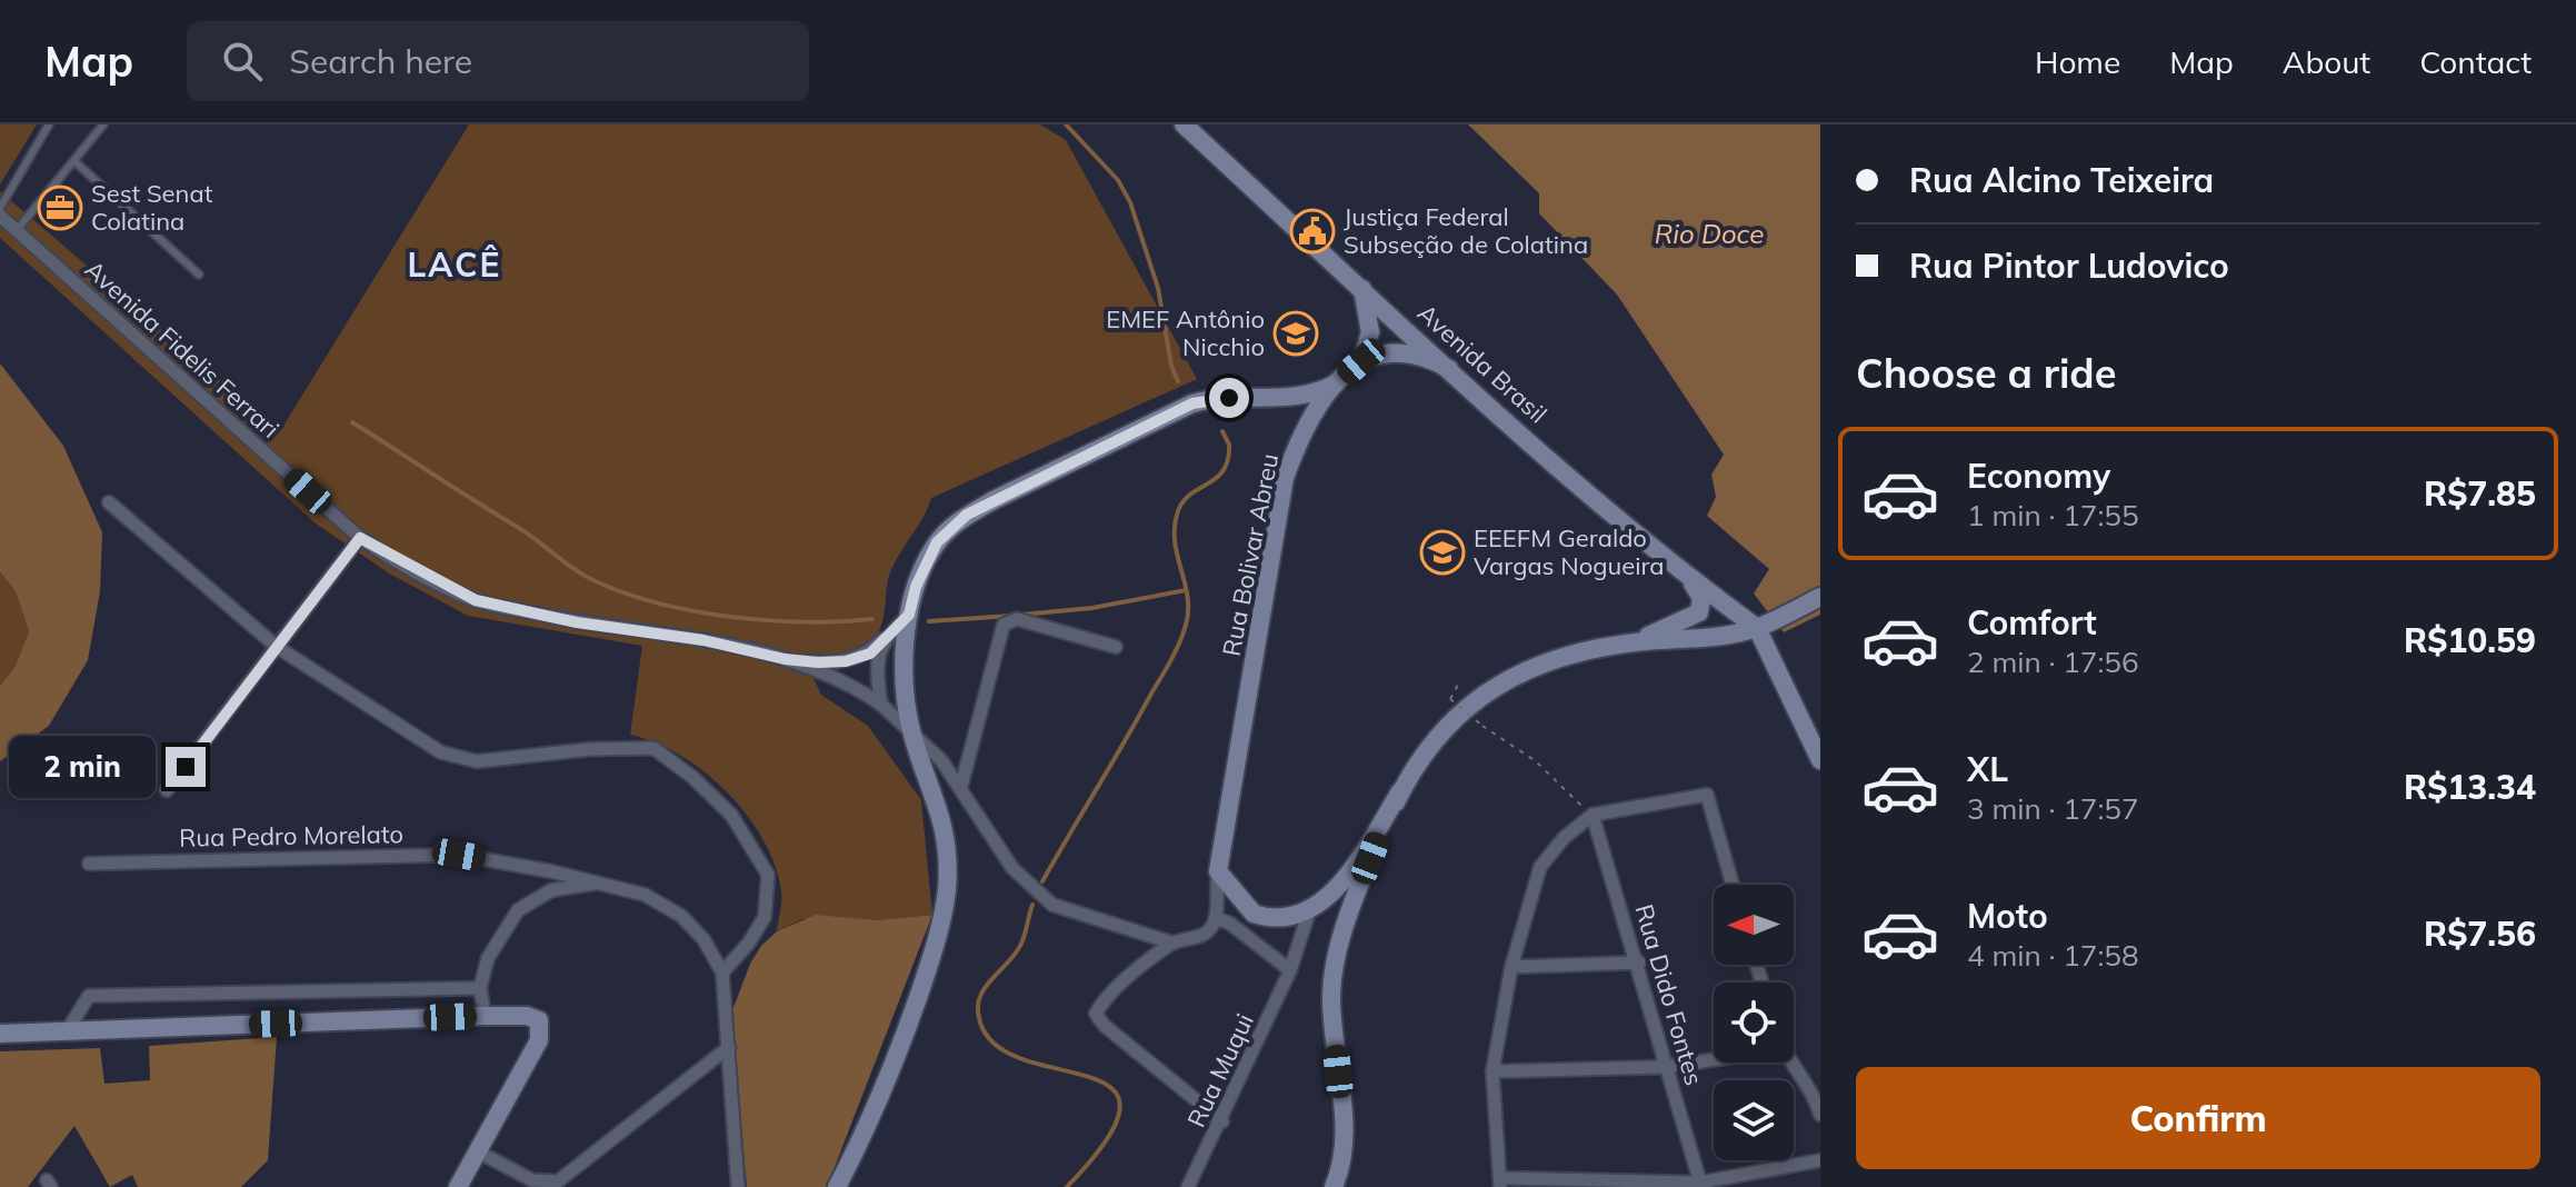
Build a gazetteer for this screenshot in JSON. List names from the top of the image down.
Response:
{
  "streets": {
    "main road": ["Avenida Brasil", "Rua Bolivar Abreu"],
    "street": [
      "Avenida Fidelis Ferrari",
      "Rua Pedro Morelato",
      "Rua Dido Fontes",
      "Rua Muqui"
    ]
  },
  "crossings": [
    ["Avenida Brasil", "Rua Bolivar Abreu"]
  ],
  "districts": ["LACÊ"],
  "water": ["Rio Doce"],
  "places": {
    "office": ["Sest Senat Colatina"],
    "public building": ["Justiça Federal Subseção de Colatina"],
    "school or university": ["EMEF Antônio Nicchio", "EEEFM Geraldo Vargas Nogueira"]
  },
  "north": "left",
  "page": {
    "header": "Map",
    "search": "Search here",
    "nav": [
      "Home",
      "Map",
      "About",
      "Contact"
    ],
    "banner": ["Rua Alcino Teixeira", "Rua Pintor Ludovico"],
    "heading": "Choose a ride",
    "list": [
      {
        "name": "Economy",
        "note": "1 min · 17:55",
        "value": "R$7.85"
      },
      {
        "name": "Comfort",
        "note": "2 min · 17:56",
        "value": "R$10.59"
      },
      {
        "name": "XL",
        "note": "3 min · 17:57",
        "value": "R$13.34"
      },
      {
        "name": "Moto",
        "note": "4 min · 17:58",
        "value": "R$7.56"
      }
    ],
    "bubble": "2 min",
    "buttons": "Confirm"
  }
}
